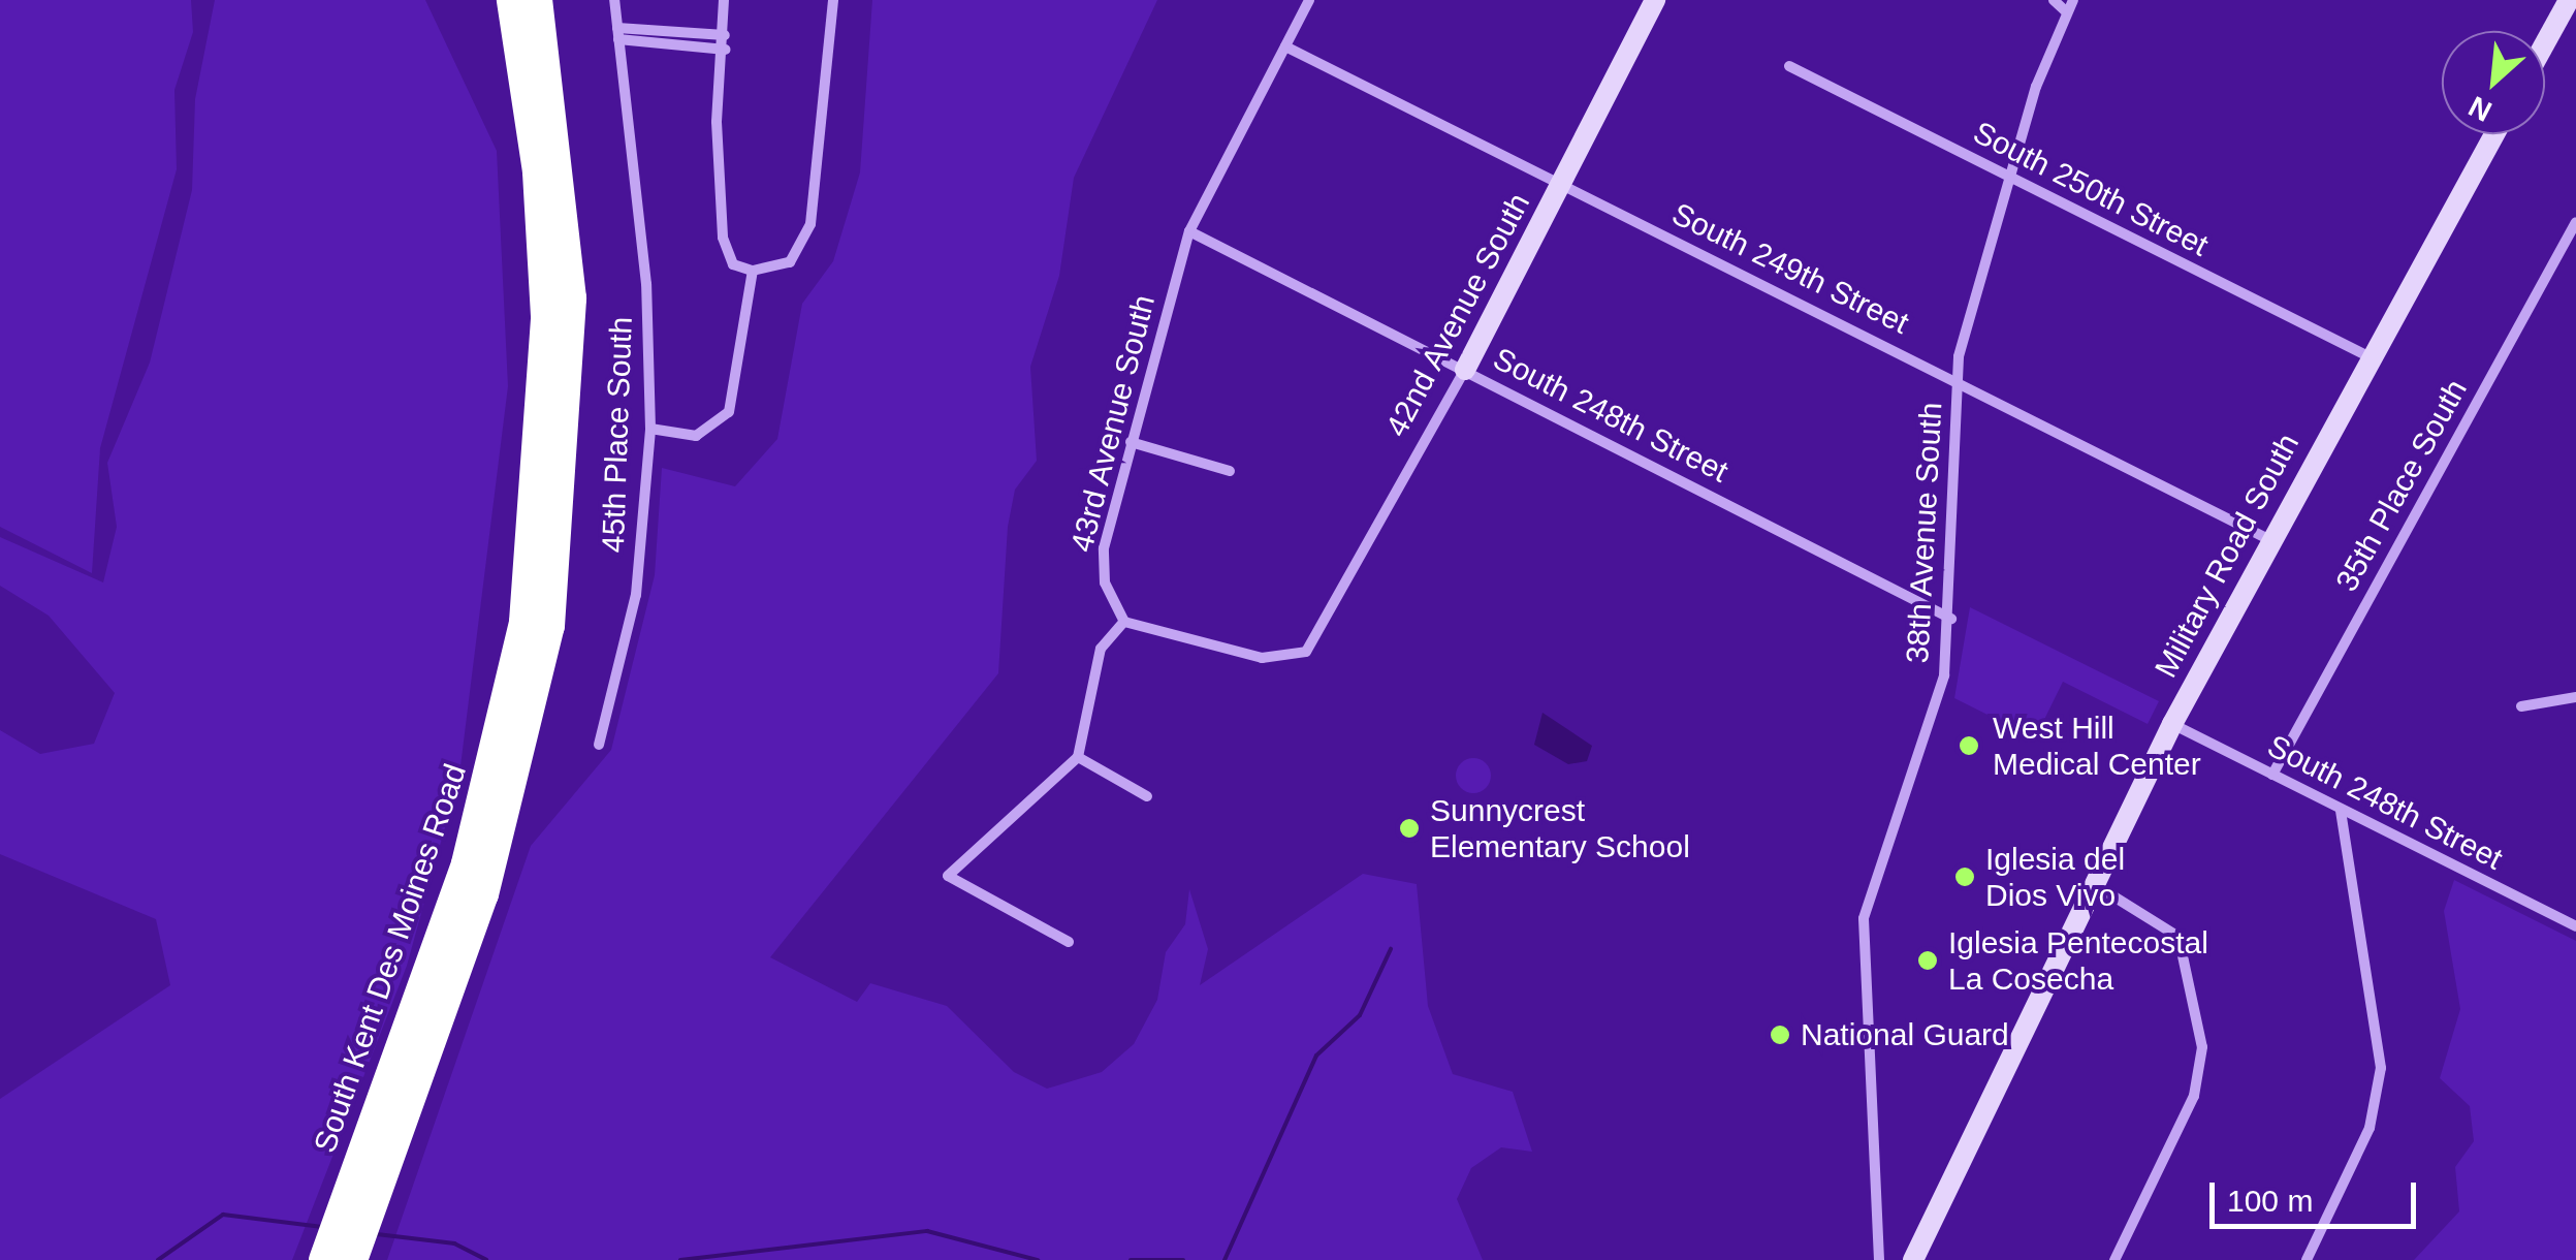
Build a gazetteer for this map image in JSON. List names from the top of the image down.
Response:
{
  "streets": {
    "highway": ["South Kent Des Moines Road"],
    "main road": ["42nd Avenue South", "Military Road South"],
    "street": [
      "South 250th Street",
      "South 249th Street",
      "South 248th Street",
      "43rd Avenue South",
      "45th Place South",
      "35th Place South",
      "38th Avenue South"
    ]
  },
  "crossings": [
    ["South 250th Street", "38th Avenue South"],
    ["South 250th Street", "Military Road South"],
    ["South 249th Street", "42nd Avenue South"],
    ["South 249th Street", "43rd Avenue South"],
    ["South 249th Street", "38th Avenue South"],
    ["South 249th Street", "Military Road South"],
    ["42nd Avenue South", "South 248th Street"],
    ["42nd Avenue South", "43rd Avenue South"],
    ["South 248th Street", "43rd Avenue South"],
    ["South 248th Street", "35th Place South"],
    ["South 248th Street", "38th Avenue South"],
    ["South 248th Street", "Military Road South"]
  ],
  "places": [
    "West Hill Medical Center",
    "Sunnycrest Elementary School",
    "Iglesia del Dios Vivo",
    "Iglesia Pentecostal La Cosecha",
    "National Guard"
  ],
  "scale_bar": "100 m",
  "north": "bottom left"
}
